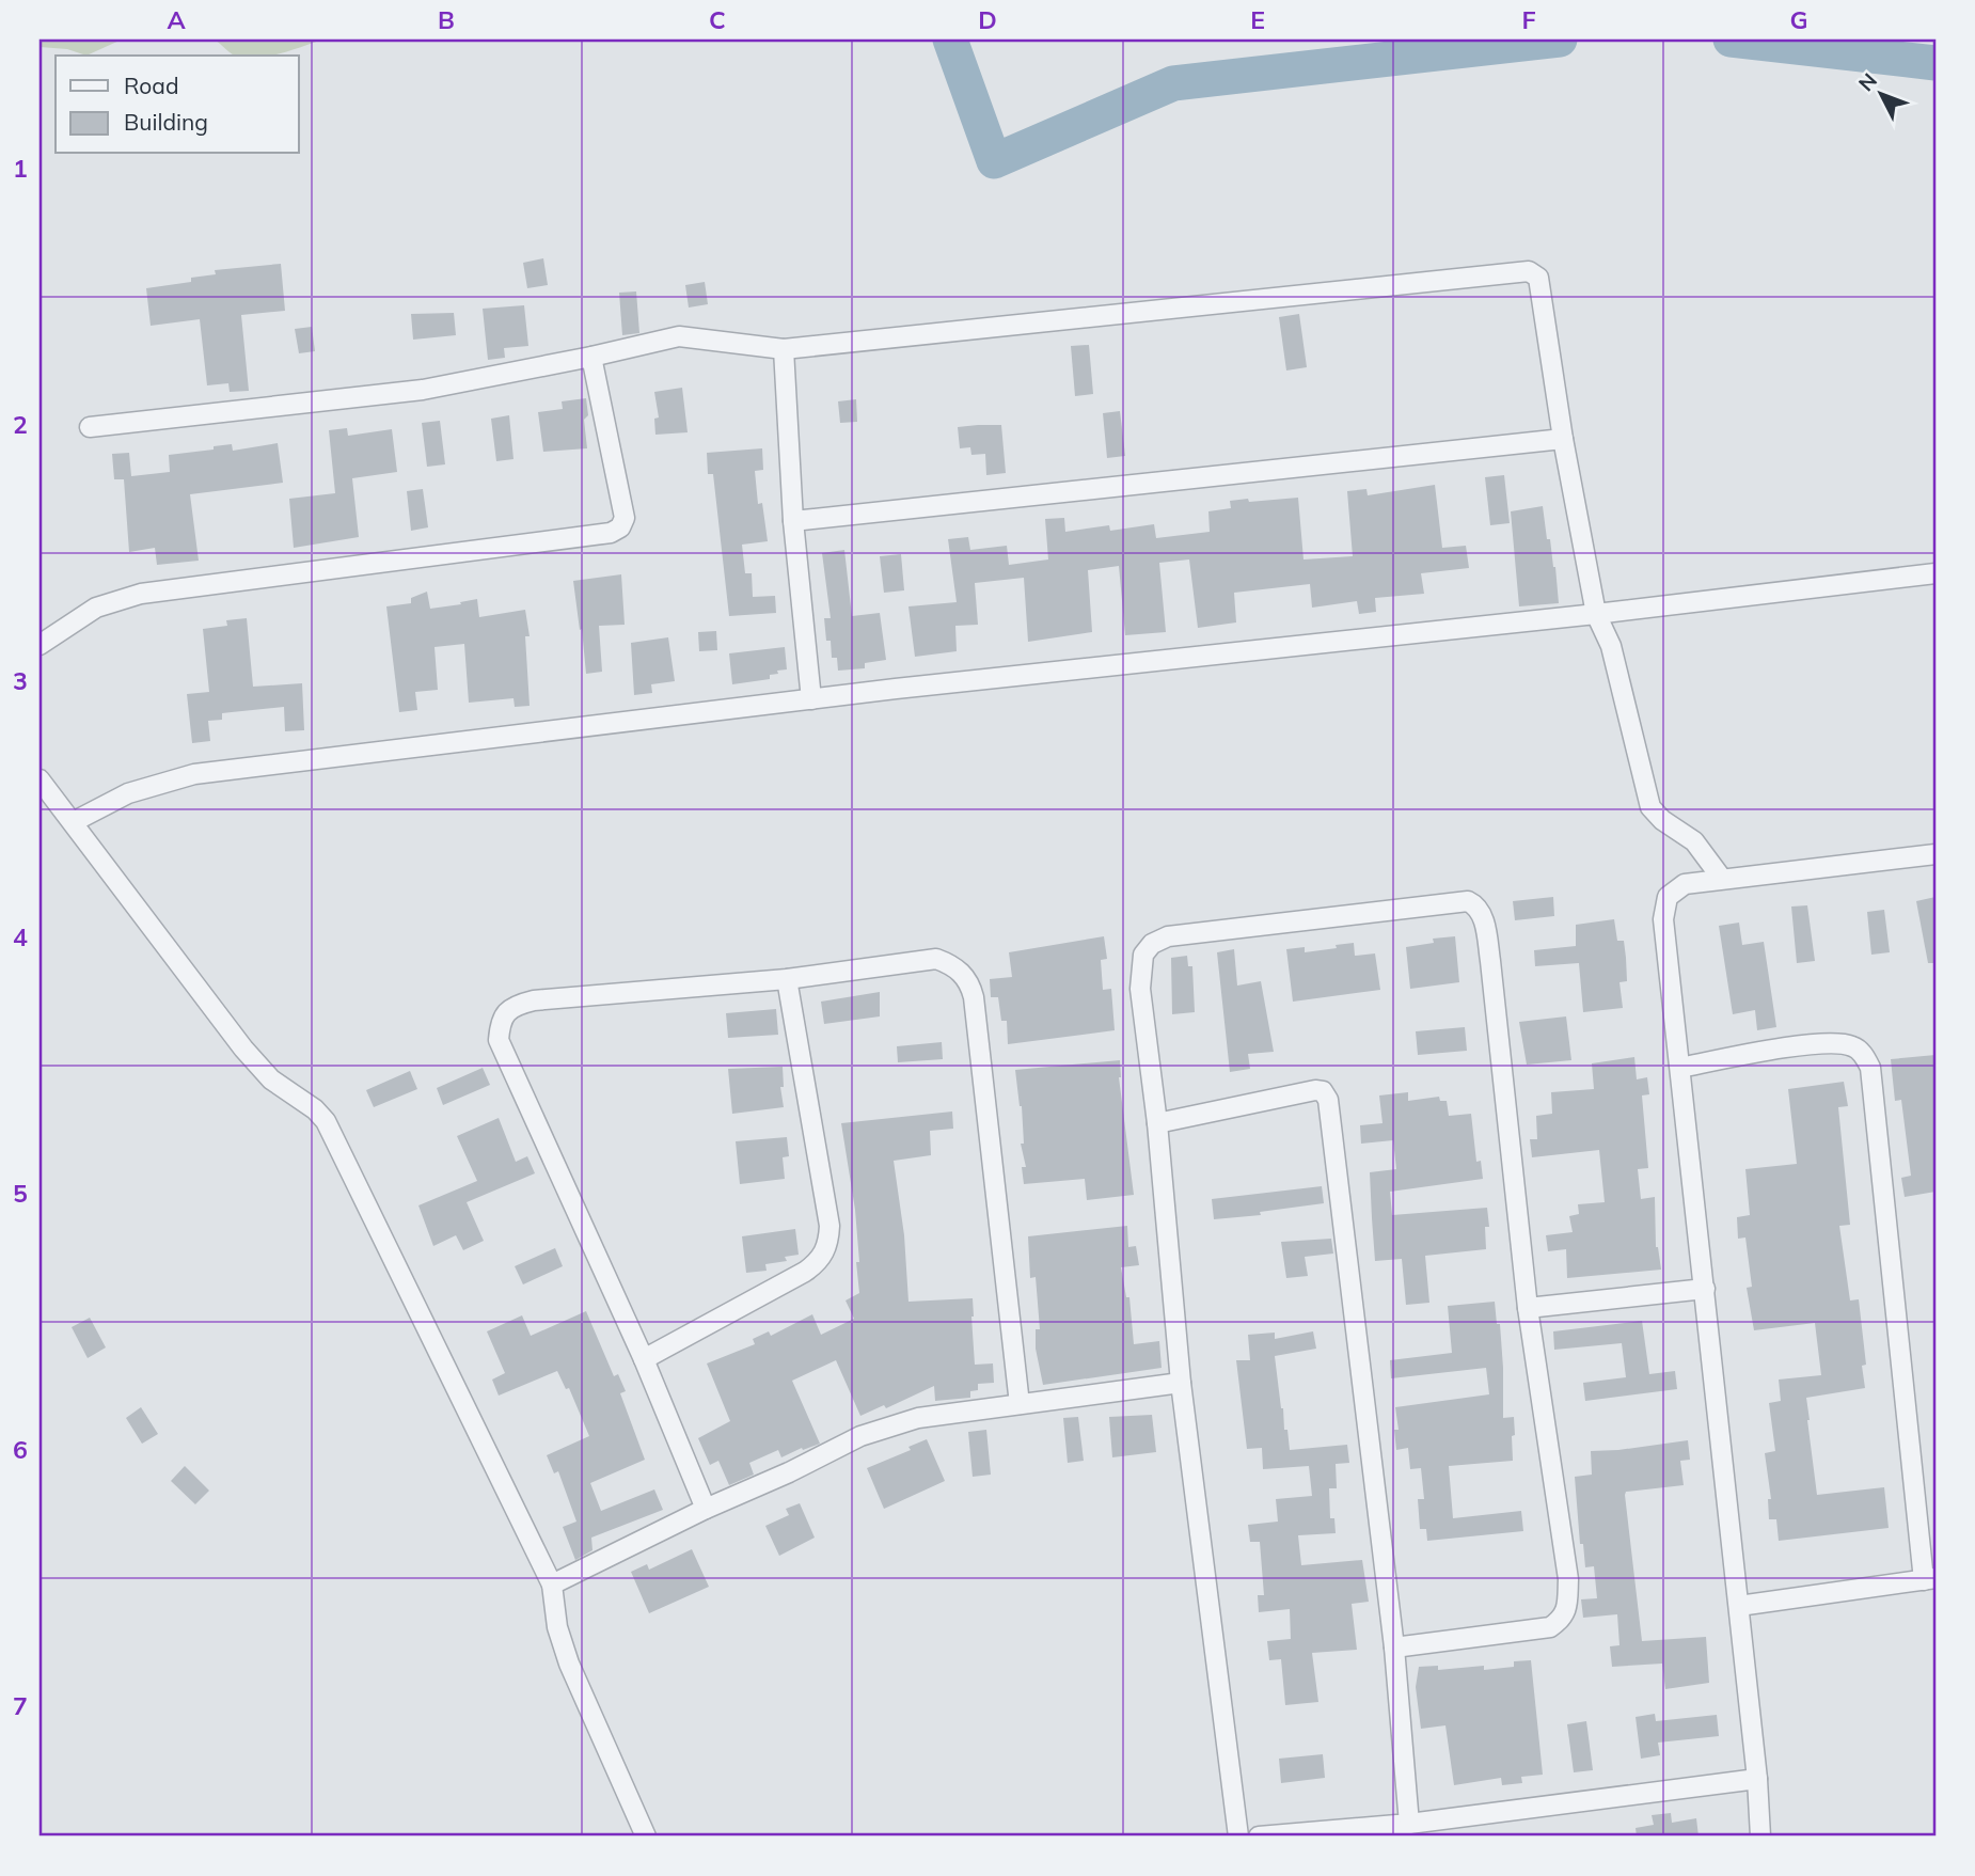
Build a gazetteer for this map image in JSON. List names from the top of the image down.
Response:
{
  "legend": ["Road", "Building"],
  "north": "top left",
  "grid": {
    "columns": [
      "A",
      "B",
      "C",
      "D",
      "E",
      "F",
      "G"
    ],
    "rows": [
      "1",
      "2",
      "3",
      "4",
      "5",
      "6",
      "7"
    ]
  }
}
